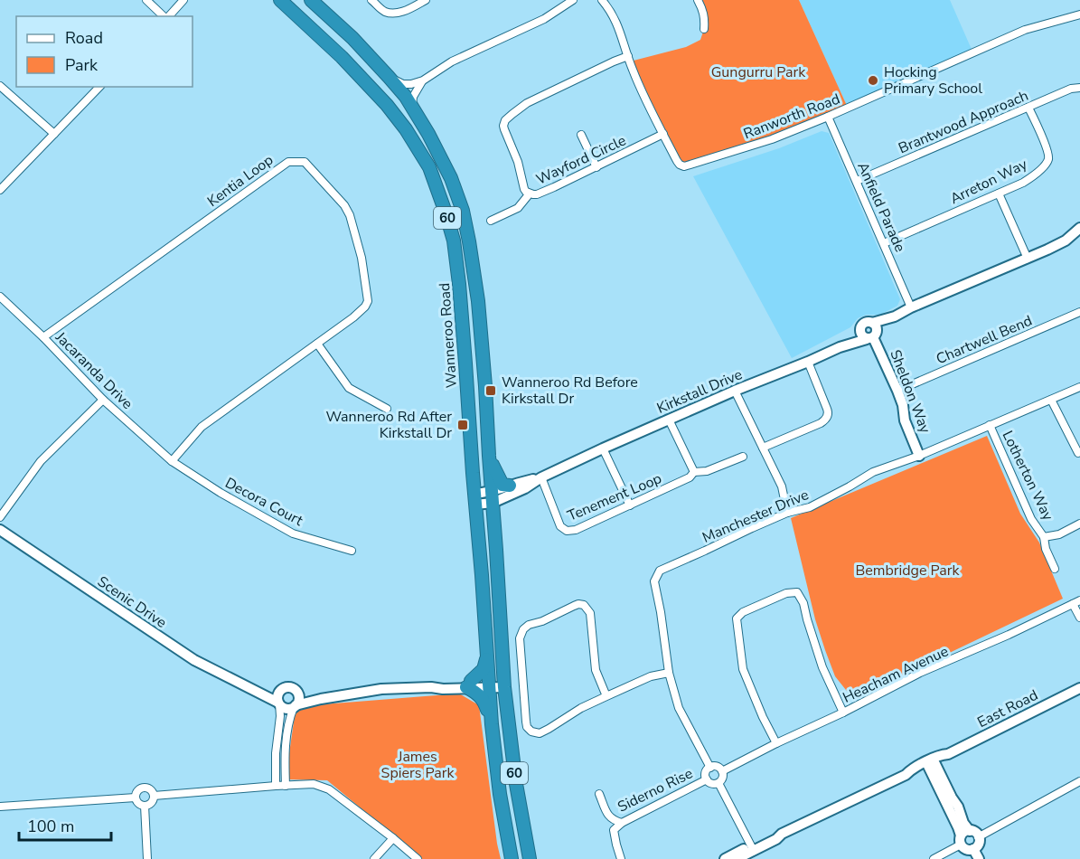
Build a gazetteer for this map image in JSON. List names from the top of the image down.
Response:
{
  "streets": {
    "highway": ["60", "Wanneroo Road"],
    "street": [
      "Ranworth Road",
      "Brantwood Approach",
      "Wayford Circle",
      "Kentia Loop",
      "Arreton Way",
      "Anfield Parade",
      "Chartwell Bend",
      "Jacaranda Drive",
      "Kirkstall Drive",
      "Sheldon Way",
      "Lotherton Way",
      "Tenement Loop",
      "Decora Court",
      "Manchester Drive",
      "Scenic Drive",
      "Heacham Avenue",
      "East Road",
      "Siderno Rise"
    ]
  },
  "crossings": [
    ["Ranworth Road", "Wayford Circle"],
    ["Ranworth Road", "Anfield Parade"],
    ["Brantwood Approach", "Arreton Way"],
    ["Brantwood Approach", "Anfield Parade"],
    ["Kentia Loop", "Jacaranda Drive"],
    ["Kentia Loop", "Decora Court"],
    ["Arreton Way", "Anfield Parade"],
    ["Anfield Parade", "Kirkstall Drive"],
    ["Wanneroo Road", "Kirkstall Drive"],
    ["Chartwell Bend", "Sheldon Way"],
    ["Jacaranda Drive", "Decora Court"],
    ["Kirkstall Drive", "Sheldon Way"],
    ["Kirkstall Drive", "Tenement Loop"],
    ["Sheldon Way", "Manchester Drive"],
    ["Lotherton Way", "Manchester Drive"],
    ["Manchester Drive", "Heacham Avenue"],
    ["Manchester Drive", "Siderno Rise"],
    ["Heacham Avenue", "Siderno Rise"]
  ],
  "parks": ["Gungurru Park", "Bembridge Park", "James Spiers Park"],
  "places": {
    "other": ["Hocking Primary School"],
    "transit": ["Wanneroo Rd Before Kirkstall Dr", "Wanneroo Rd After Kirkstall Dr"]
  },
  "legend": ["Road", "Park"],
  "scale_bar": "100 m"
}
